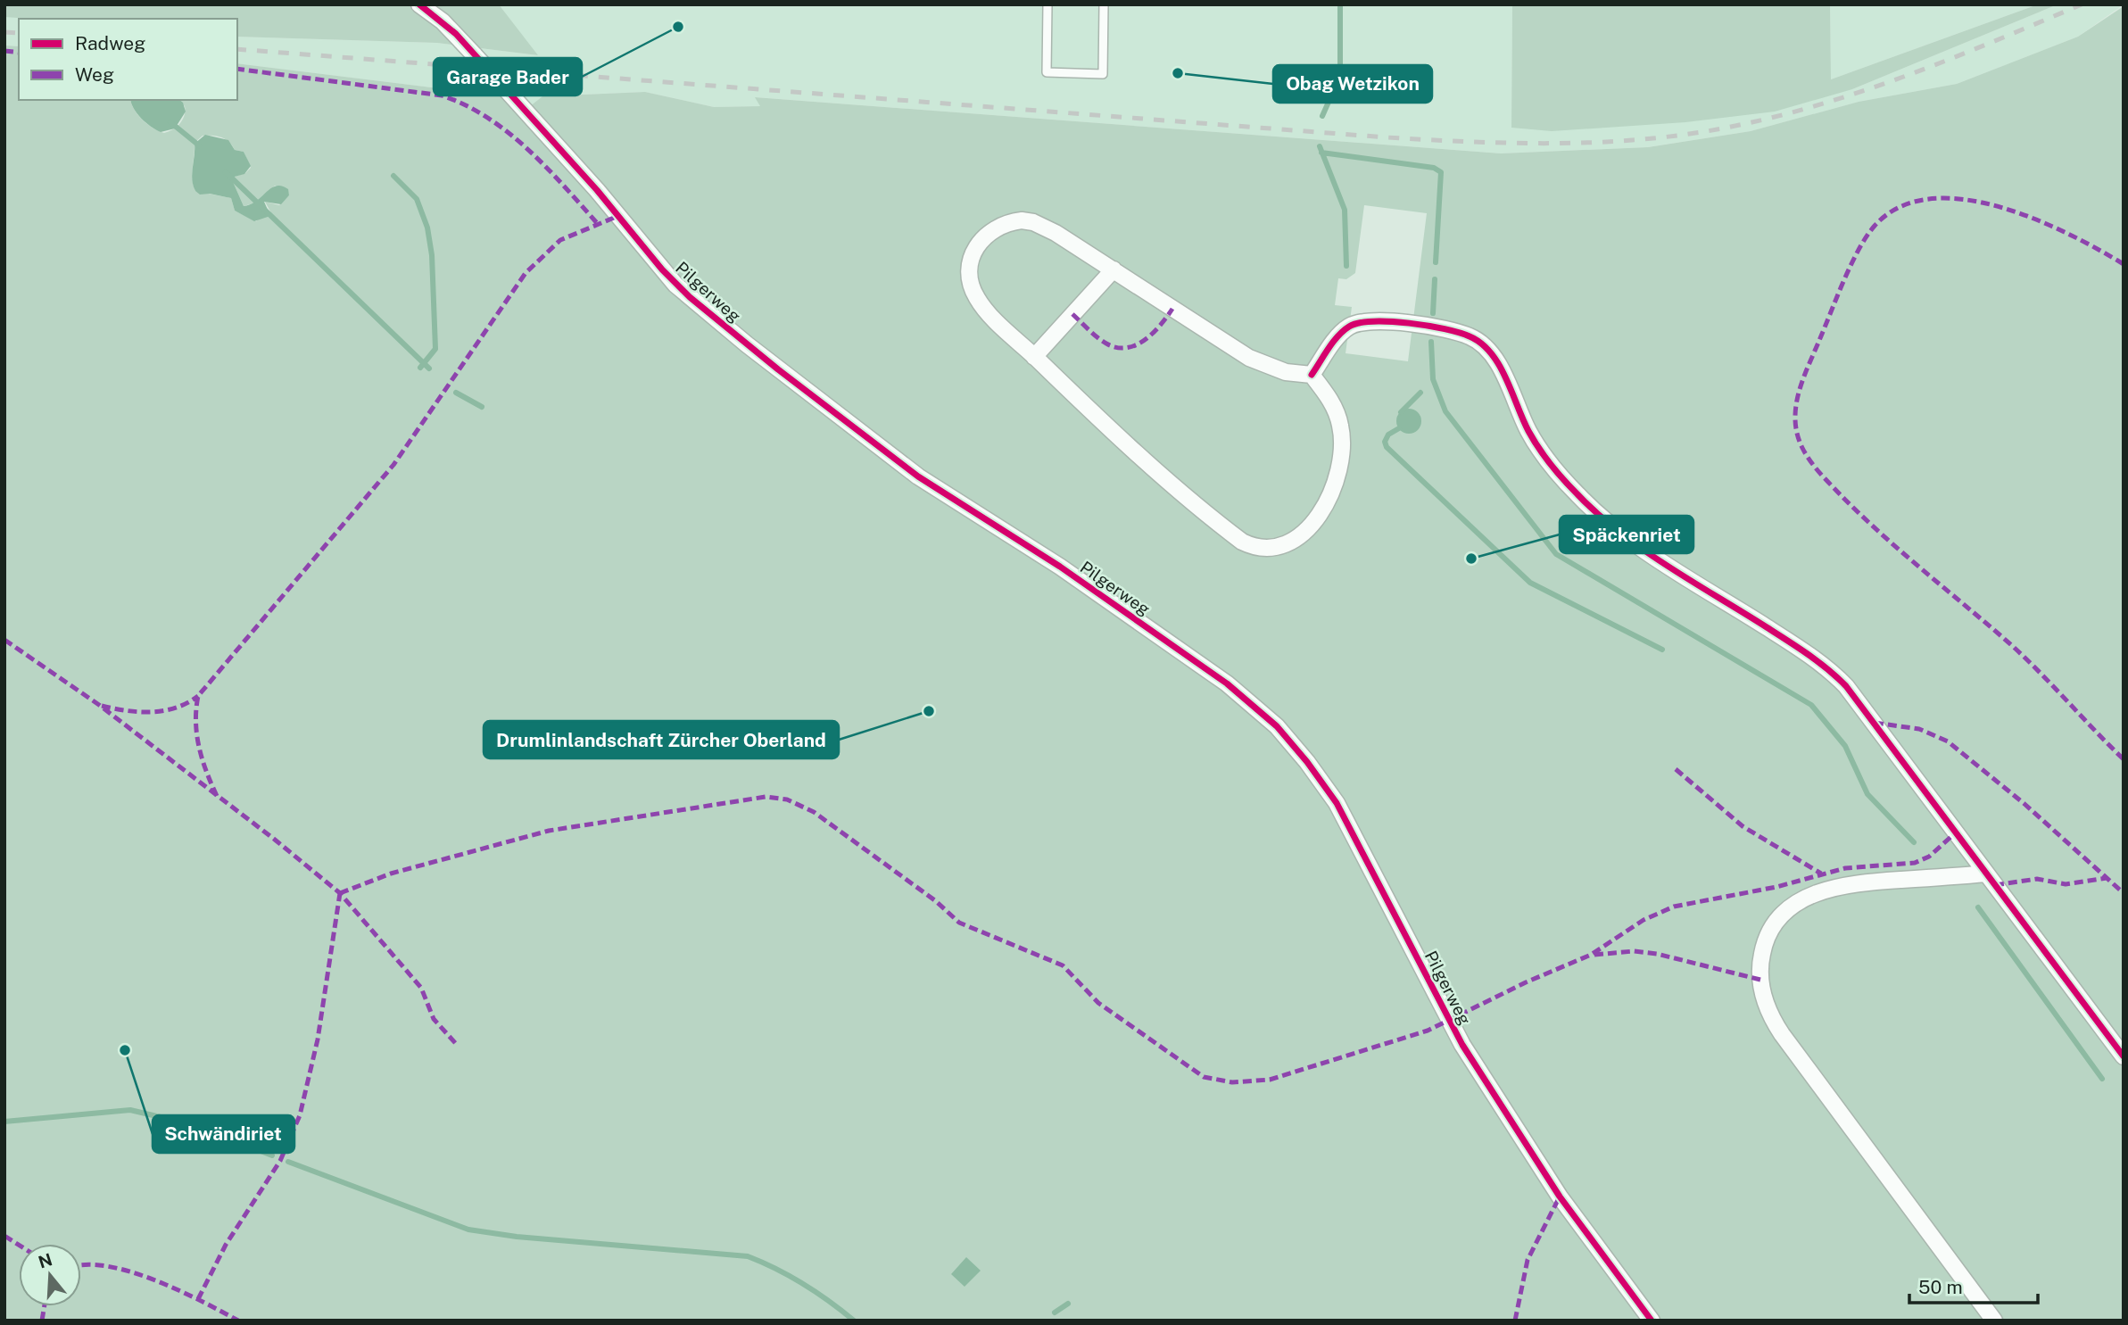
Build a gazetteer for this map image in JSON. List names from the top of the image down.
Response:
{
  "streets": {
    "street": ["Pilgerweg"]
  },
  "places": [
    "Garage Bader",
    "Obag Wetzikon",
    "Späckenriet",
    "Drumlinlandschaft Zürcher Oberland",
    "Schwändiriet"
  ],
  "legend": ["Radweg", "Weg"],
  "scale_bar": "50 m",
  "north": "top"
}
